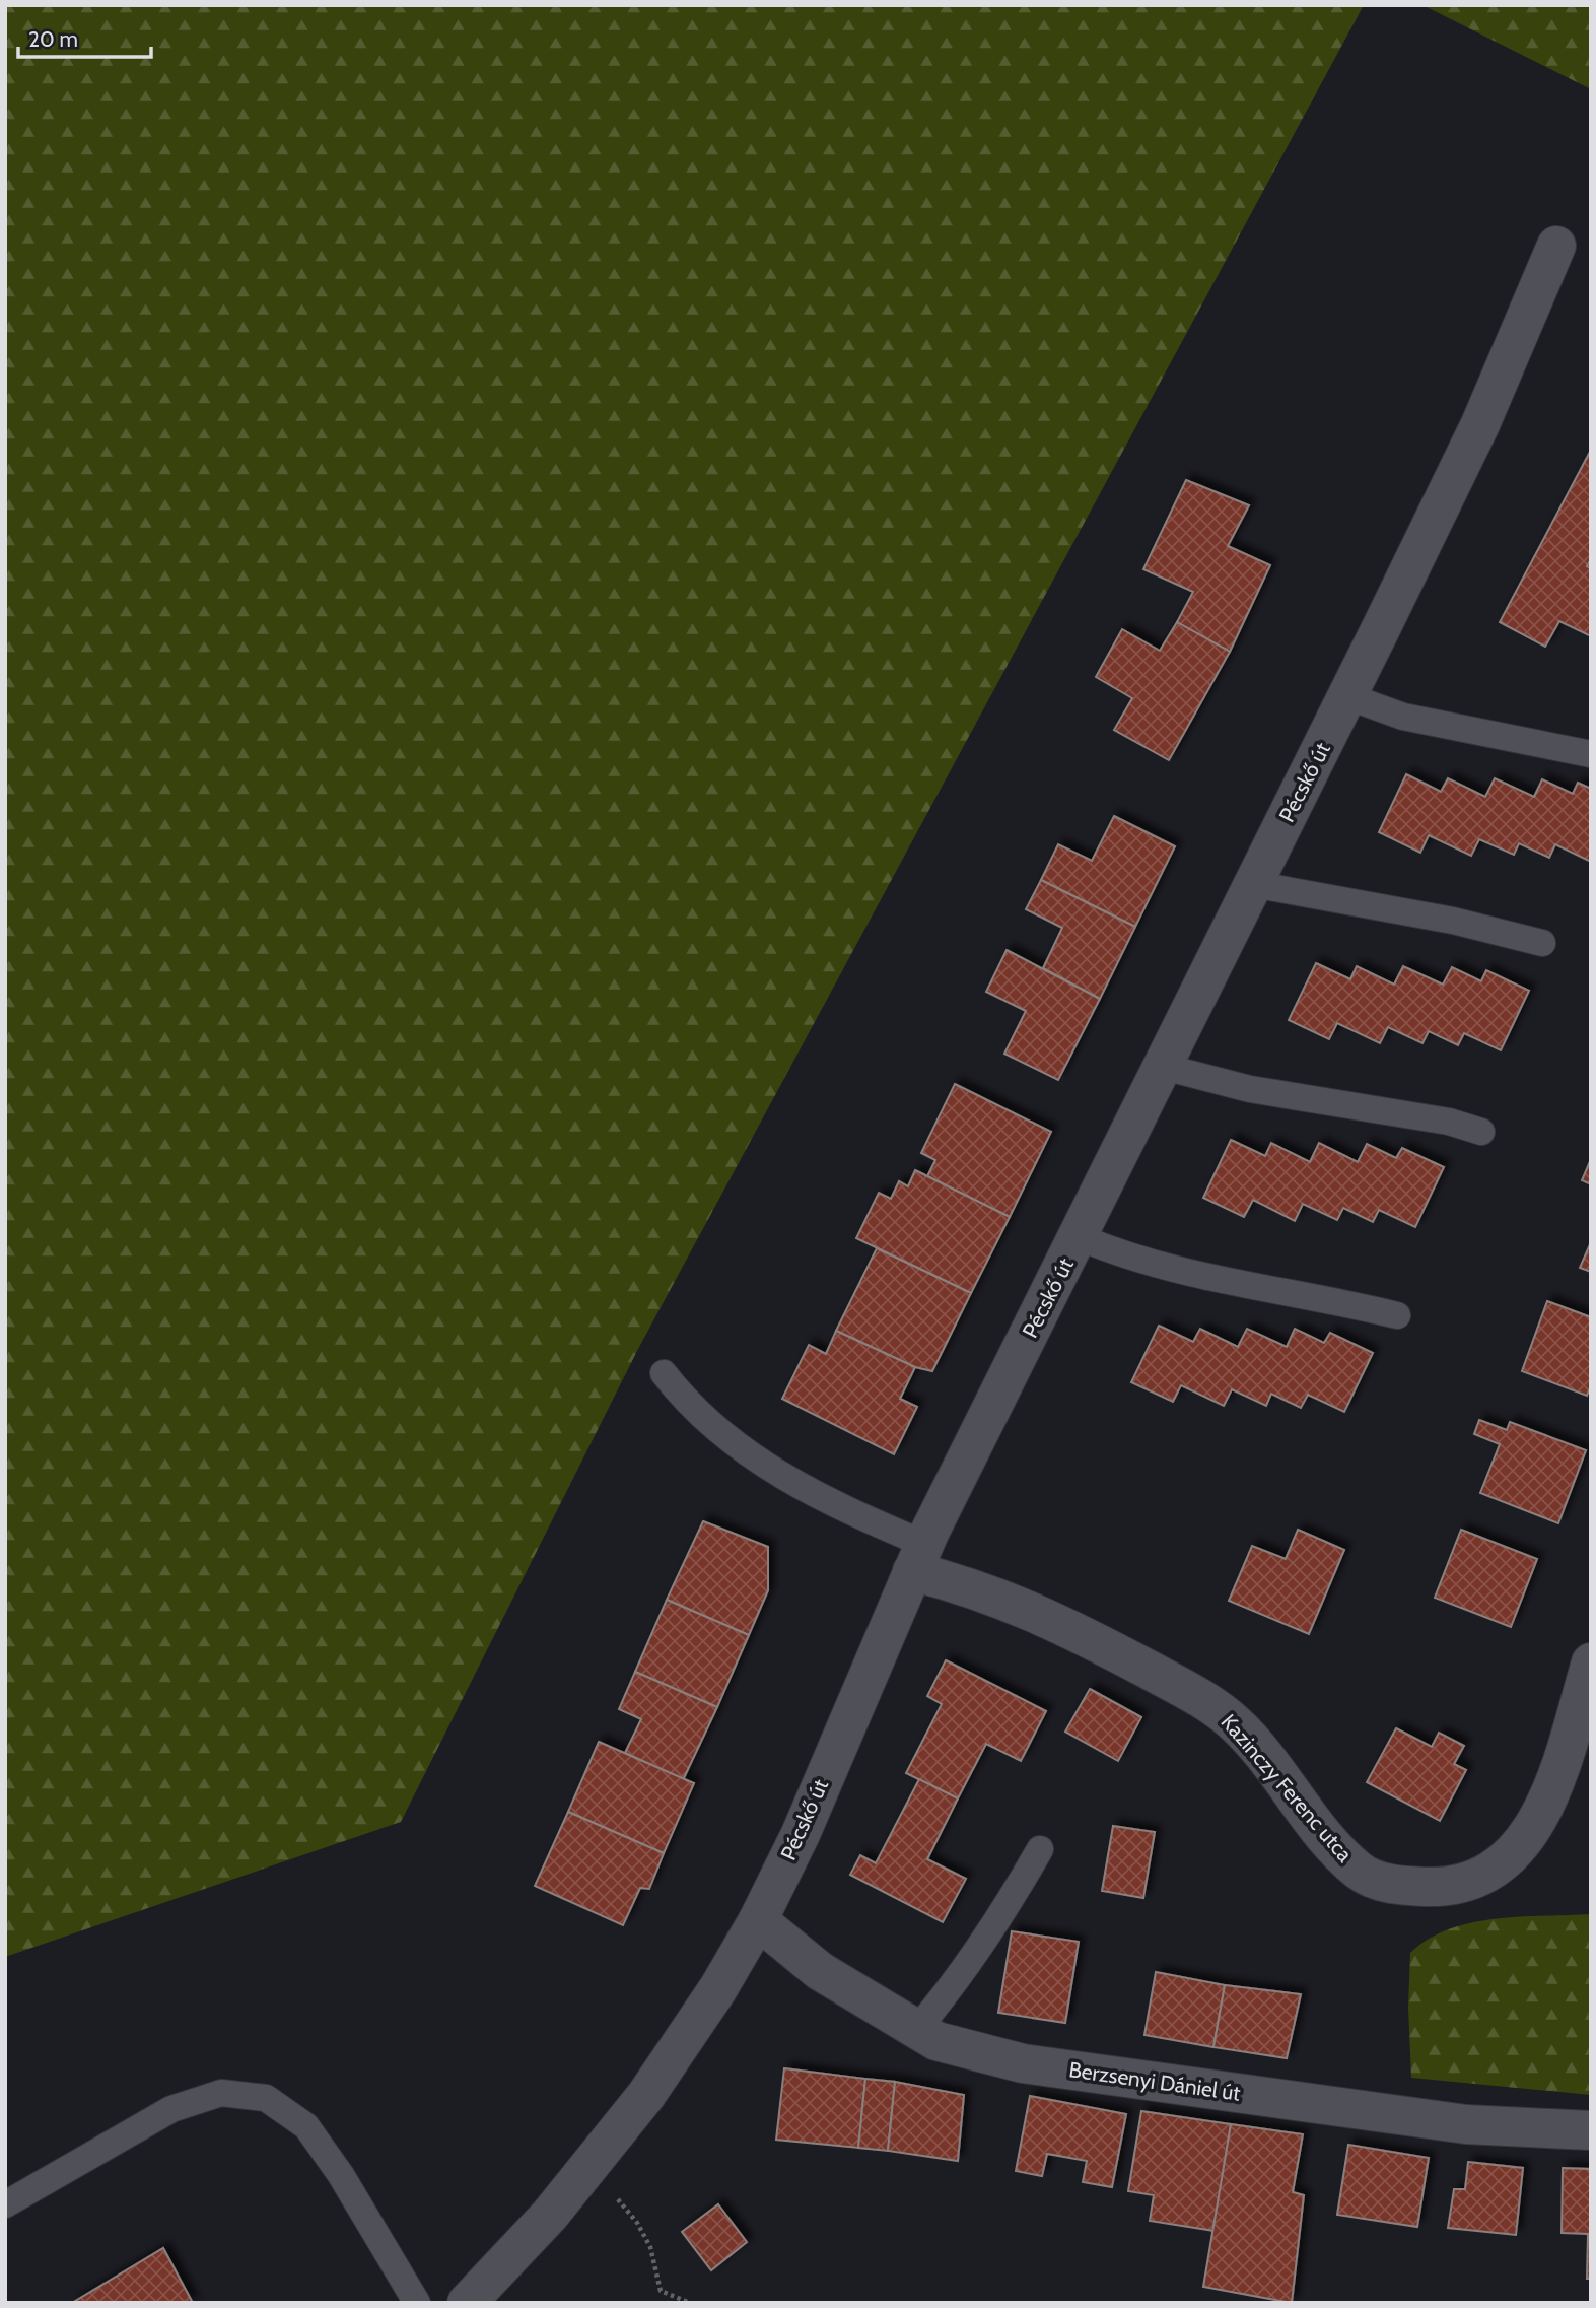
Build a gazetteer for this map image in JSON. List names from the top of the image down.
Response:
{
  "streets": {
    "street": ["Pécskő út", "Kazinczy Ferenc utca", "Berzsenyi Dániel út"]
  },
  "crossings": [
    ["Pécskő út", "Kazinczy Ferenc utca"],
    ["Pécskő út", "Berzsenyi Dániel út"]
  ],
  "scale_bar": "20 m"
}
